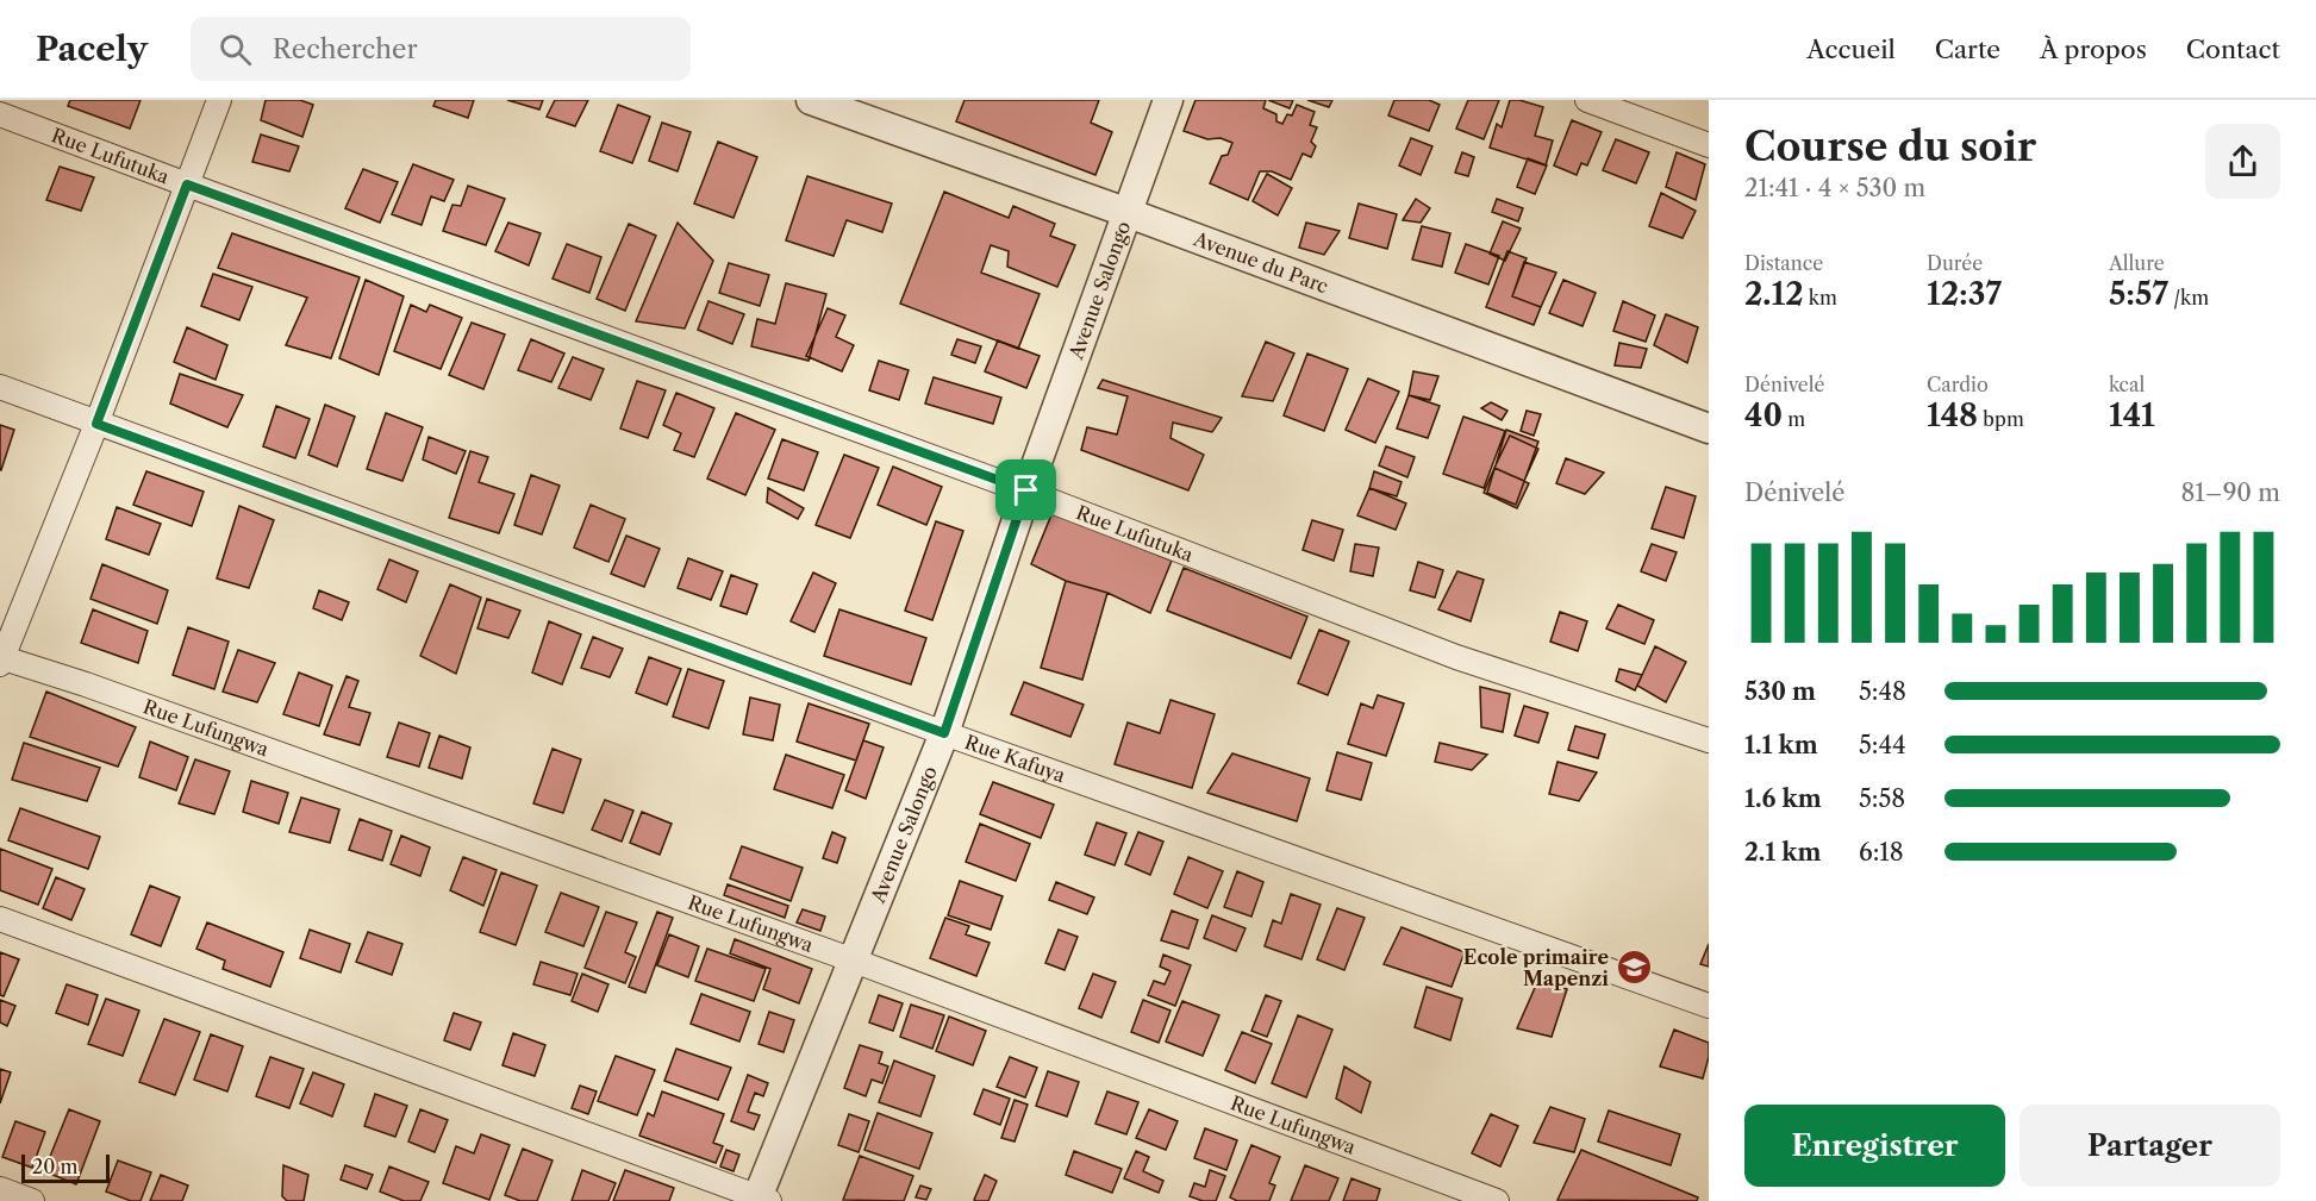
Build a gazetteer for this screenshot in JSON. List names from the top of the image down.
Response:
{
  "streets": {
    "street": [
      "Rue Lufutuka",
      "Avenue du Parc",
      "Avenue Salongo",
      "Rue Lufungwa",
      "Rue Kafuya"
    ]
  },
  "crossings": [
    ["Rue Lufutuka", "Avenue Salongo"],
    ["Avenue du Parc", "Avenue Salongo"],
    ["Avenue Salongo", "Rue Lufungwa"],
    ["Avenue Salongo", "Rue Kafuya"]
  ],
  "places": {
    "school or university": ["Ecole primaire Mapenzi"]
  },
  "scale_bar": "20 m",
  "page": {
    "header": "Pacely",
    "search": "Rechercher",
    "nav": [
      "Accueil",
      "Carte",
      "À propos",
      "Contact"
    ],
    "heading": ["Course du soir", "21:41 · 4 × 530 m"],
    "stats": [
      ["Distance", "2.12 km"],
      ["Durée", "12:37"],
      ["Allure", "5:57 /km"],
      ["Dénivelé", "40 m"],
      ["Cardio", "148 bpm"],
      ["kcal", "141"]
    ],
    "chart": ["Dénivelé", "81–90 m"],
    "list": [
      {
        "name": "530 m",
        "note": "5:48"
      },
      {
        "name": "1.1 km",
        "note": "5:44"
      },
      {
        "name": "1.6 km",
        "note": "5:58"
      },
      {
        "name": "2.1 km",
        "note": "6:18"
      }
    ],
    "buttons": ["Enregistrer", "Partager"],
    "scale": "20 m"
  }
}
